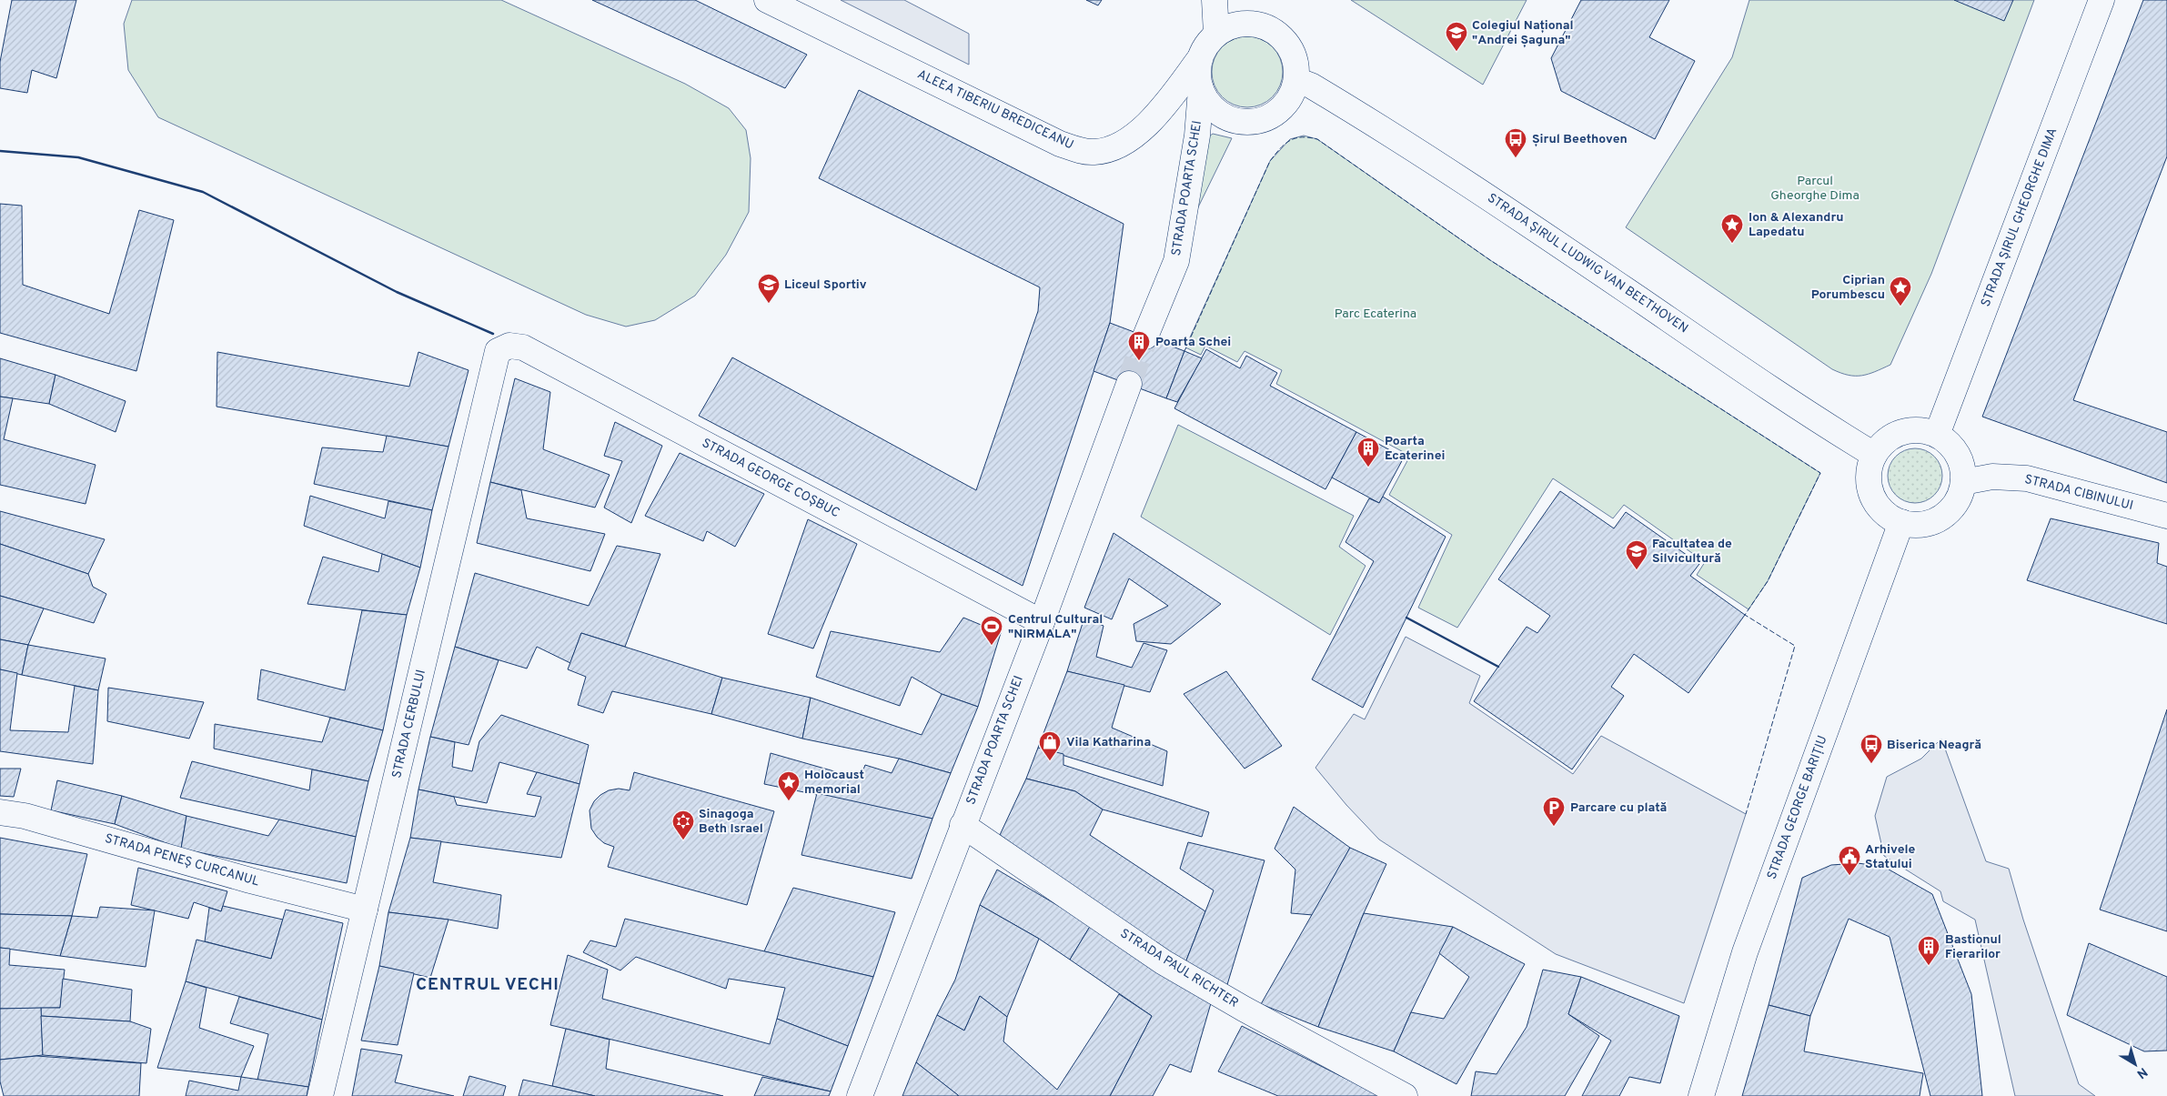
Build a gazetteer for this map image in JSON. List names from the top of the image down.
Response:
{
  "streets": {
    "street": [
      "ALEEA TIBERIU BREDICEANU",
      "STRADA POARTA SCHEI",
      "STRADA ȘIRUL GHEORGHE DIMA",
      "STRADA ȘIRUL LUDWIG VAN BEETHOVEN",
      "STRADA GEORGE COȘBUC",
      "STRADA CIBINULUI",
      "STRADA CERBULUI",
      "STRADA GEORGE BARIȚIU",
      "STRADA PENEȘ CURCANUL",
      "STRADA PAUL RICHTER"
    ]
  },
  "crossings": [
    ["ALEEA TIBERIU BREDICEANU", "STRADA POARTA SCHEI"],
    ["ALEEA TIBERIU BREDICEANU", "STRADA ȘIRUL LUDWIG VAN BEETHOVEN"],
    ["STRADA POARTA SCHEI", "STRADA ȘIRUL LUDWIG VAN BEETHOVEN"],
    ["STRADA POARTA SCHEI", "STRADA GEORGE COȘBUC"],
    ["STRADA POARTA SCHEI", "STRADA PAUL RICHTER"],
    ["STRADA ȘIRUL GHEORGHE DIMA", "STRADA ȘIRUL LUDWIG VAN BEETHOVEN"],
    ["STRADA ȘIRUL GHEORGHE DIMA", "STRADA CIBINULUI"],
    ["STRADA ȘIRUL GHEORGHE DIMA", "STRADA GEORGE BARIȚIU"],
    ["STRADA ȘIRUL LUDWIG VAN BEETHOVEN", "STRADA CIBINULUI"],
    ["STRADA ȘIRUL LUDWIG VAN BEETHOVEN", "STRADA GEORGE BARIȚIU"],
    ["STRADA GEORGE COȘBUC", "STRADA CERBULUI"],
    ["STRADA CIBINULUI", "STRADA GEORGE BARIȚIU"],
    ["STRADA CERBULUI", "STRADA PENEȘ CURCANUL"]
  ],
  "districts": ["CENTRUL VECHI"],
  "parks": ["Parcul Gheorghe Dima", "Parc Ecaterina"],
  "places": {
    "school or university": ["Colegiul Național \"Andrei Șaguna\"", "Liceul Sportiv", "Facultatea de Silvicultură"],
    "bus stop": ["Șirul Beethoven", "Biserica Neagră"],
    "place": ["Ion & Alexandru Lapedatu", "Ciprian Porumbescu", "Holocaust memorial"],
    "building": ["Poarta Schei", "Poarta Ecaterinei", "Bastionul Fierarilor"],
    "sports": ["Centrul Cultural \"NIRMALA\""],
    "shop": ["Vila Katharina"],
    "parking": ["Parcare cu plată"],
    "synagogue": ["Sinagoga Beth Israel"],
    "public building": ["Arhivele Statului"]
  },
  "north": "bottom right"
}
